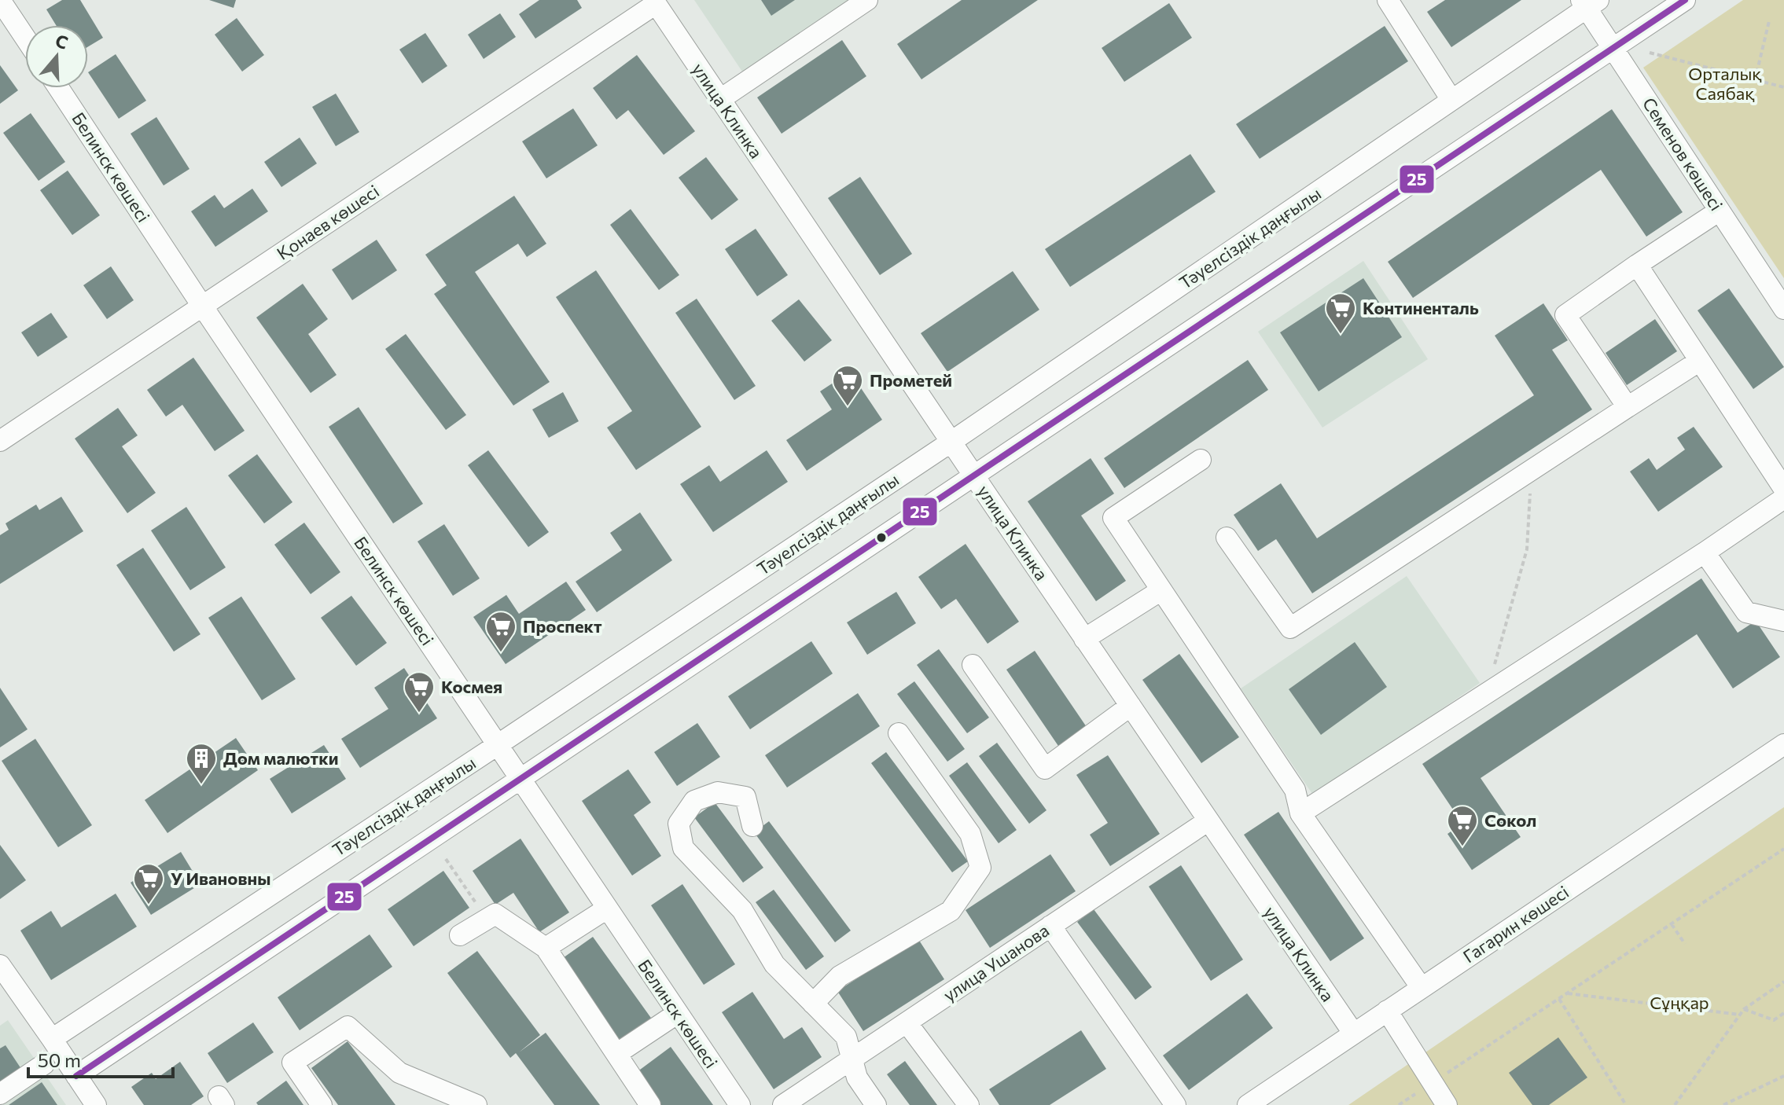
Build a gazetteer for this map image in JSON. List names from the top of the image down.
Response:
{
  "streets": {
    "street": [
      "улица Клинка",
      "Семенов көшесі",
      "Белинск көшесі",
      "Қонаев көшесі",
      "Тәуелсіздік даңғылы",
      "Гагарин көшесі",
      "улица Ушанова"
    ]
  },
  "crossings": [
    ["улица Клинка", "Қонаев көшесі"],
    ["улица Клинка", "Тәуелсіздік даңғылы"],
    ["улица Клинка", "Гагарин көшесі"],
    ["улица Клинка", "улица Ушанова"],
    ["Семенов көшесі", "Тәуелсіздік даңғылы"],
    ["Белинск көшесі", "Қонаев көшесі"],
    ["Белинск көшесі", "Тәуелсіздік даңғылы"]
  ],
  "parks": ["Орталық Саябақ", "Сұңқар"],
  "places": {
    "supermarket": [
      "Континенталь",
      "Прометей",
      "Проспект",
      "Космея",
      "Сокол",
      "У Ивановны"
    ],
    "building": ["Дом малютки"]
  },
  "lines": ["transit line 25"],
  "scale_bar": "50 m",
  "north": "top"
}
